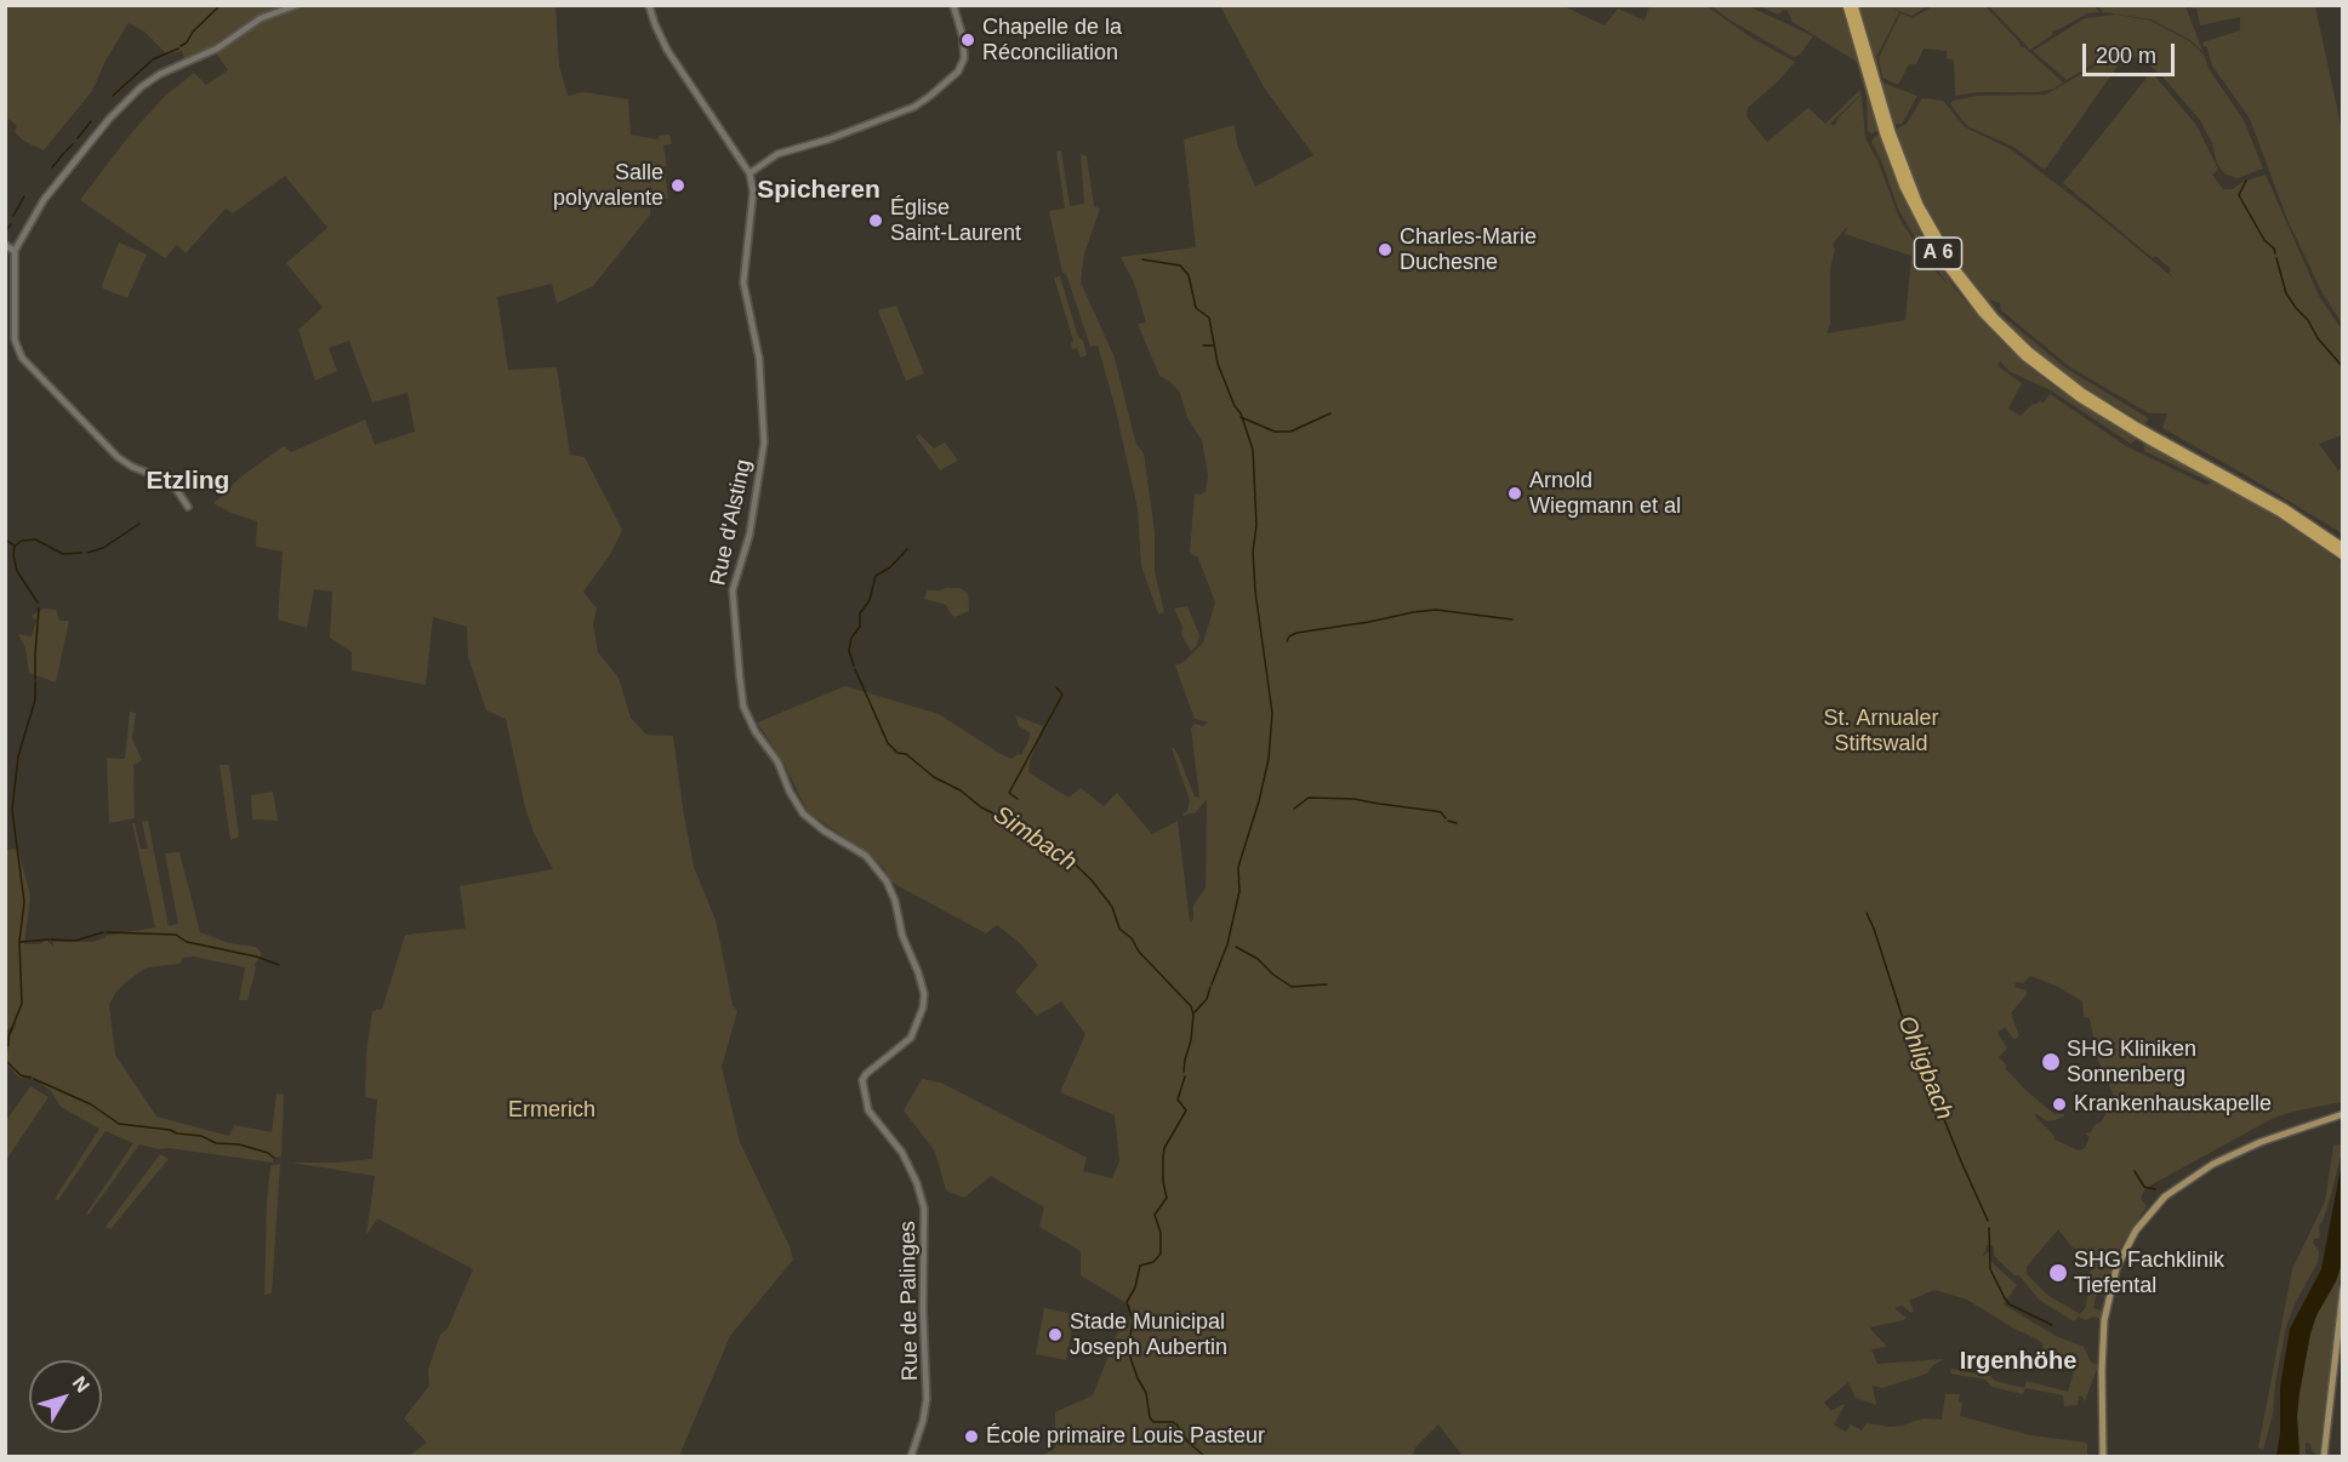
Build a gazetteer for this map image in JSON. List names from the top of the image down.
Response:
{
  "streets": {
    "highway": ["A 6"],
    "main road": ["Rue d'Alsting", "Rue de Palinges"]
  },
  "crossings": [
    ["Rue d'Alsting", "Rue de Palinges"]
  ],
  "districts": ["Spicheren", "Etzling", "Irgenhöhe"],
  "water": ["Simbach", "Ohligbach"],
  "parks": ["St. Arnualer Stiftswald", "Ermerich"],
  "places": [
    "Chapelle de la Réconciliation",
    "Salle polyvalente",
    "Église Saint-Laurent",
    "Charles-Marie Duchesne",
    "Arnold Wiegmann et al",
    "SHG Kliniken Sonnenberg",
    "Krankenhauskapelle",
    "SHG Fachklinik Tiefental",
    "Stade Municipal Joseph Aubertin",
    "École primaire Louis Pasteur"
  ],
  "scale_bar": "200 m",
  "north": "top right"
}
